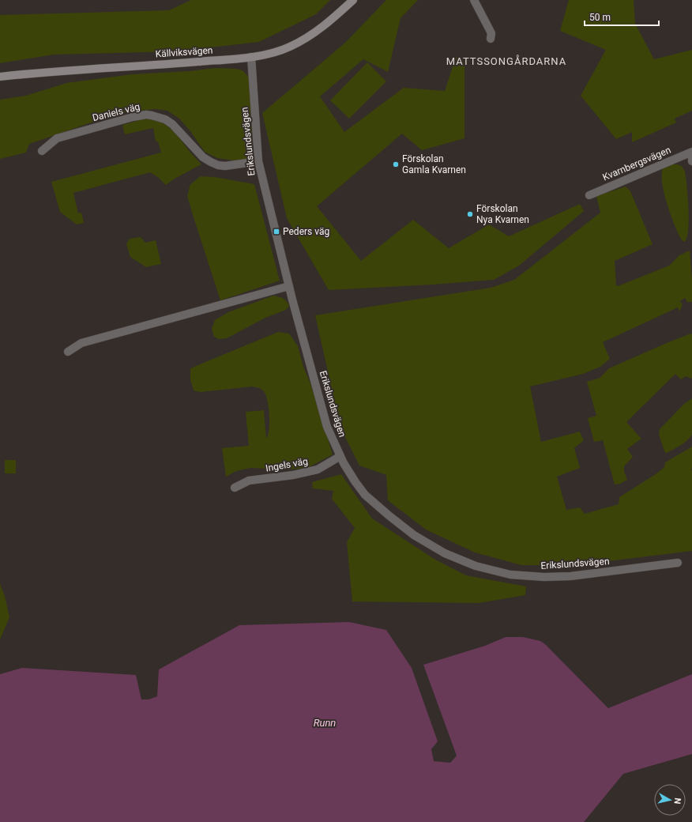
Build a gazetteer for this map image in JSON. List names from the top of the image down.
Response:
{
  "streets": {
    "street": [
      "Källviksvägen",
      "Daniels väg",
      "Erikslundsvägen",
      "Kvarnbergsvägen",
      "Ingels väg"
    ]
  },
  "crossings": [
    ["Källviksvägen", "Erikslundsvägen"],
    ["Daniels väg", "Erikslundsvägen"],
    ["Erikslundsvägen", "Ingels väg"]
  ],
  "districts": ["MATTSSONGÅRDARNA"],
  "water": ["Runn"],
  "places": {
    "other": ["Förskolan Gamla Kvarnen", "Förskolan Nya Kvarnen"],
    "transit": ["Peders väg"]
  },
  "scale_bar": "50 m",
  "north": "right"
}
